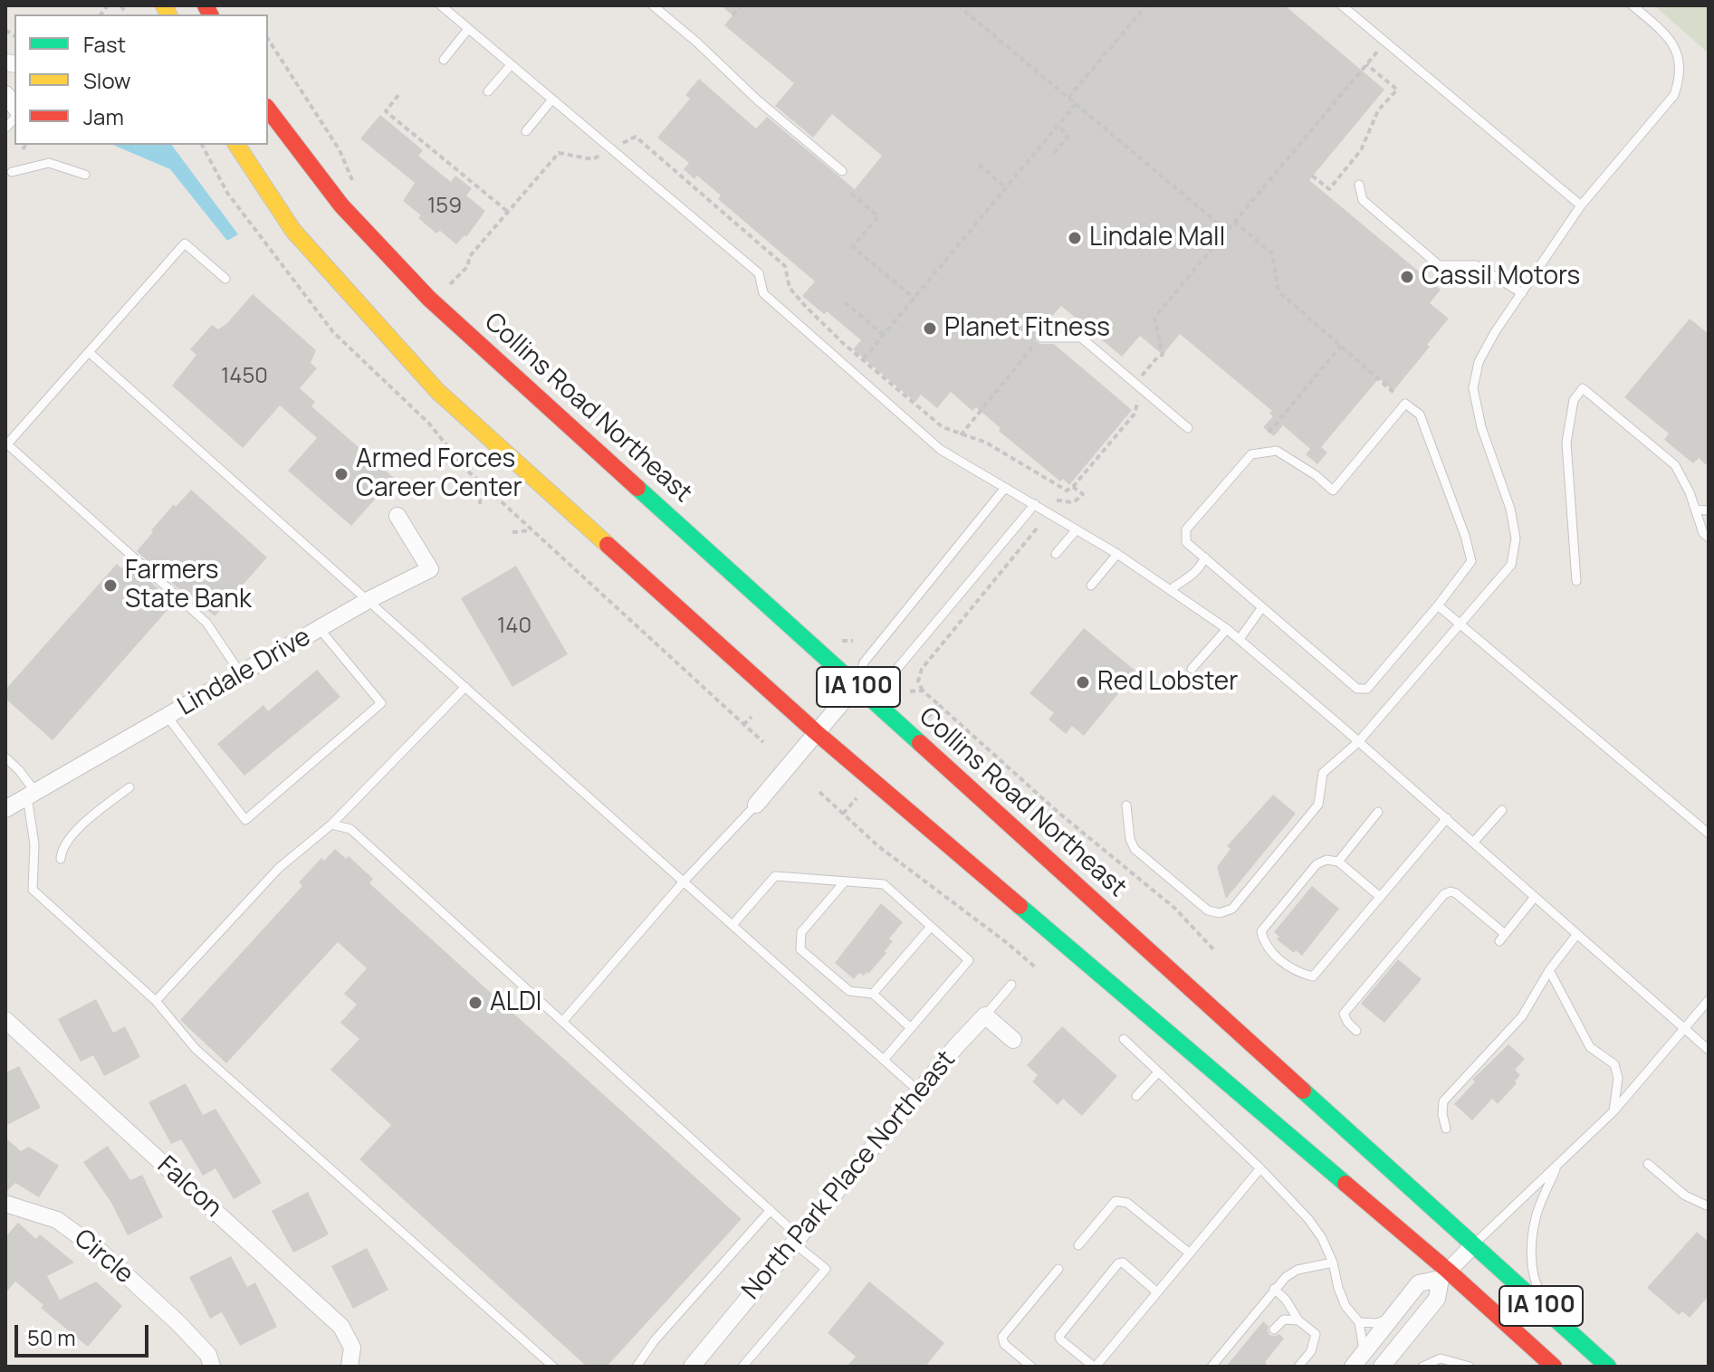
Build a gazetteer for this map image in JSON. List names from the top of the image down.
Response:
{
  "streets": {
    "highway": ["Collins Road Northeast", "IA 100"],
    "street": [
      "Lindale Drive",
      "North Park Place Northeast",
      "Falcon",
      "Circle"
    ]
  },
  "places": [
    "Lindale Mall",
    "Cassil Motors",
    "Planet Fitness",
    "Armed Forces Career Center",
    "Farmers State Bank",
    "Red Lobster",
    "ALDI"
  ],
  "house_numbers": ["159", "1450", "140"],
  "legend": ["Fast", "Slow", "Jam"],
  "scale_bar": "50 m"
}
